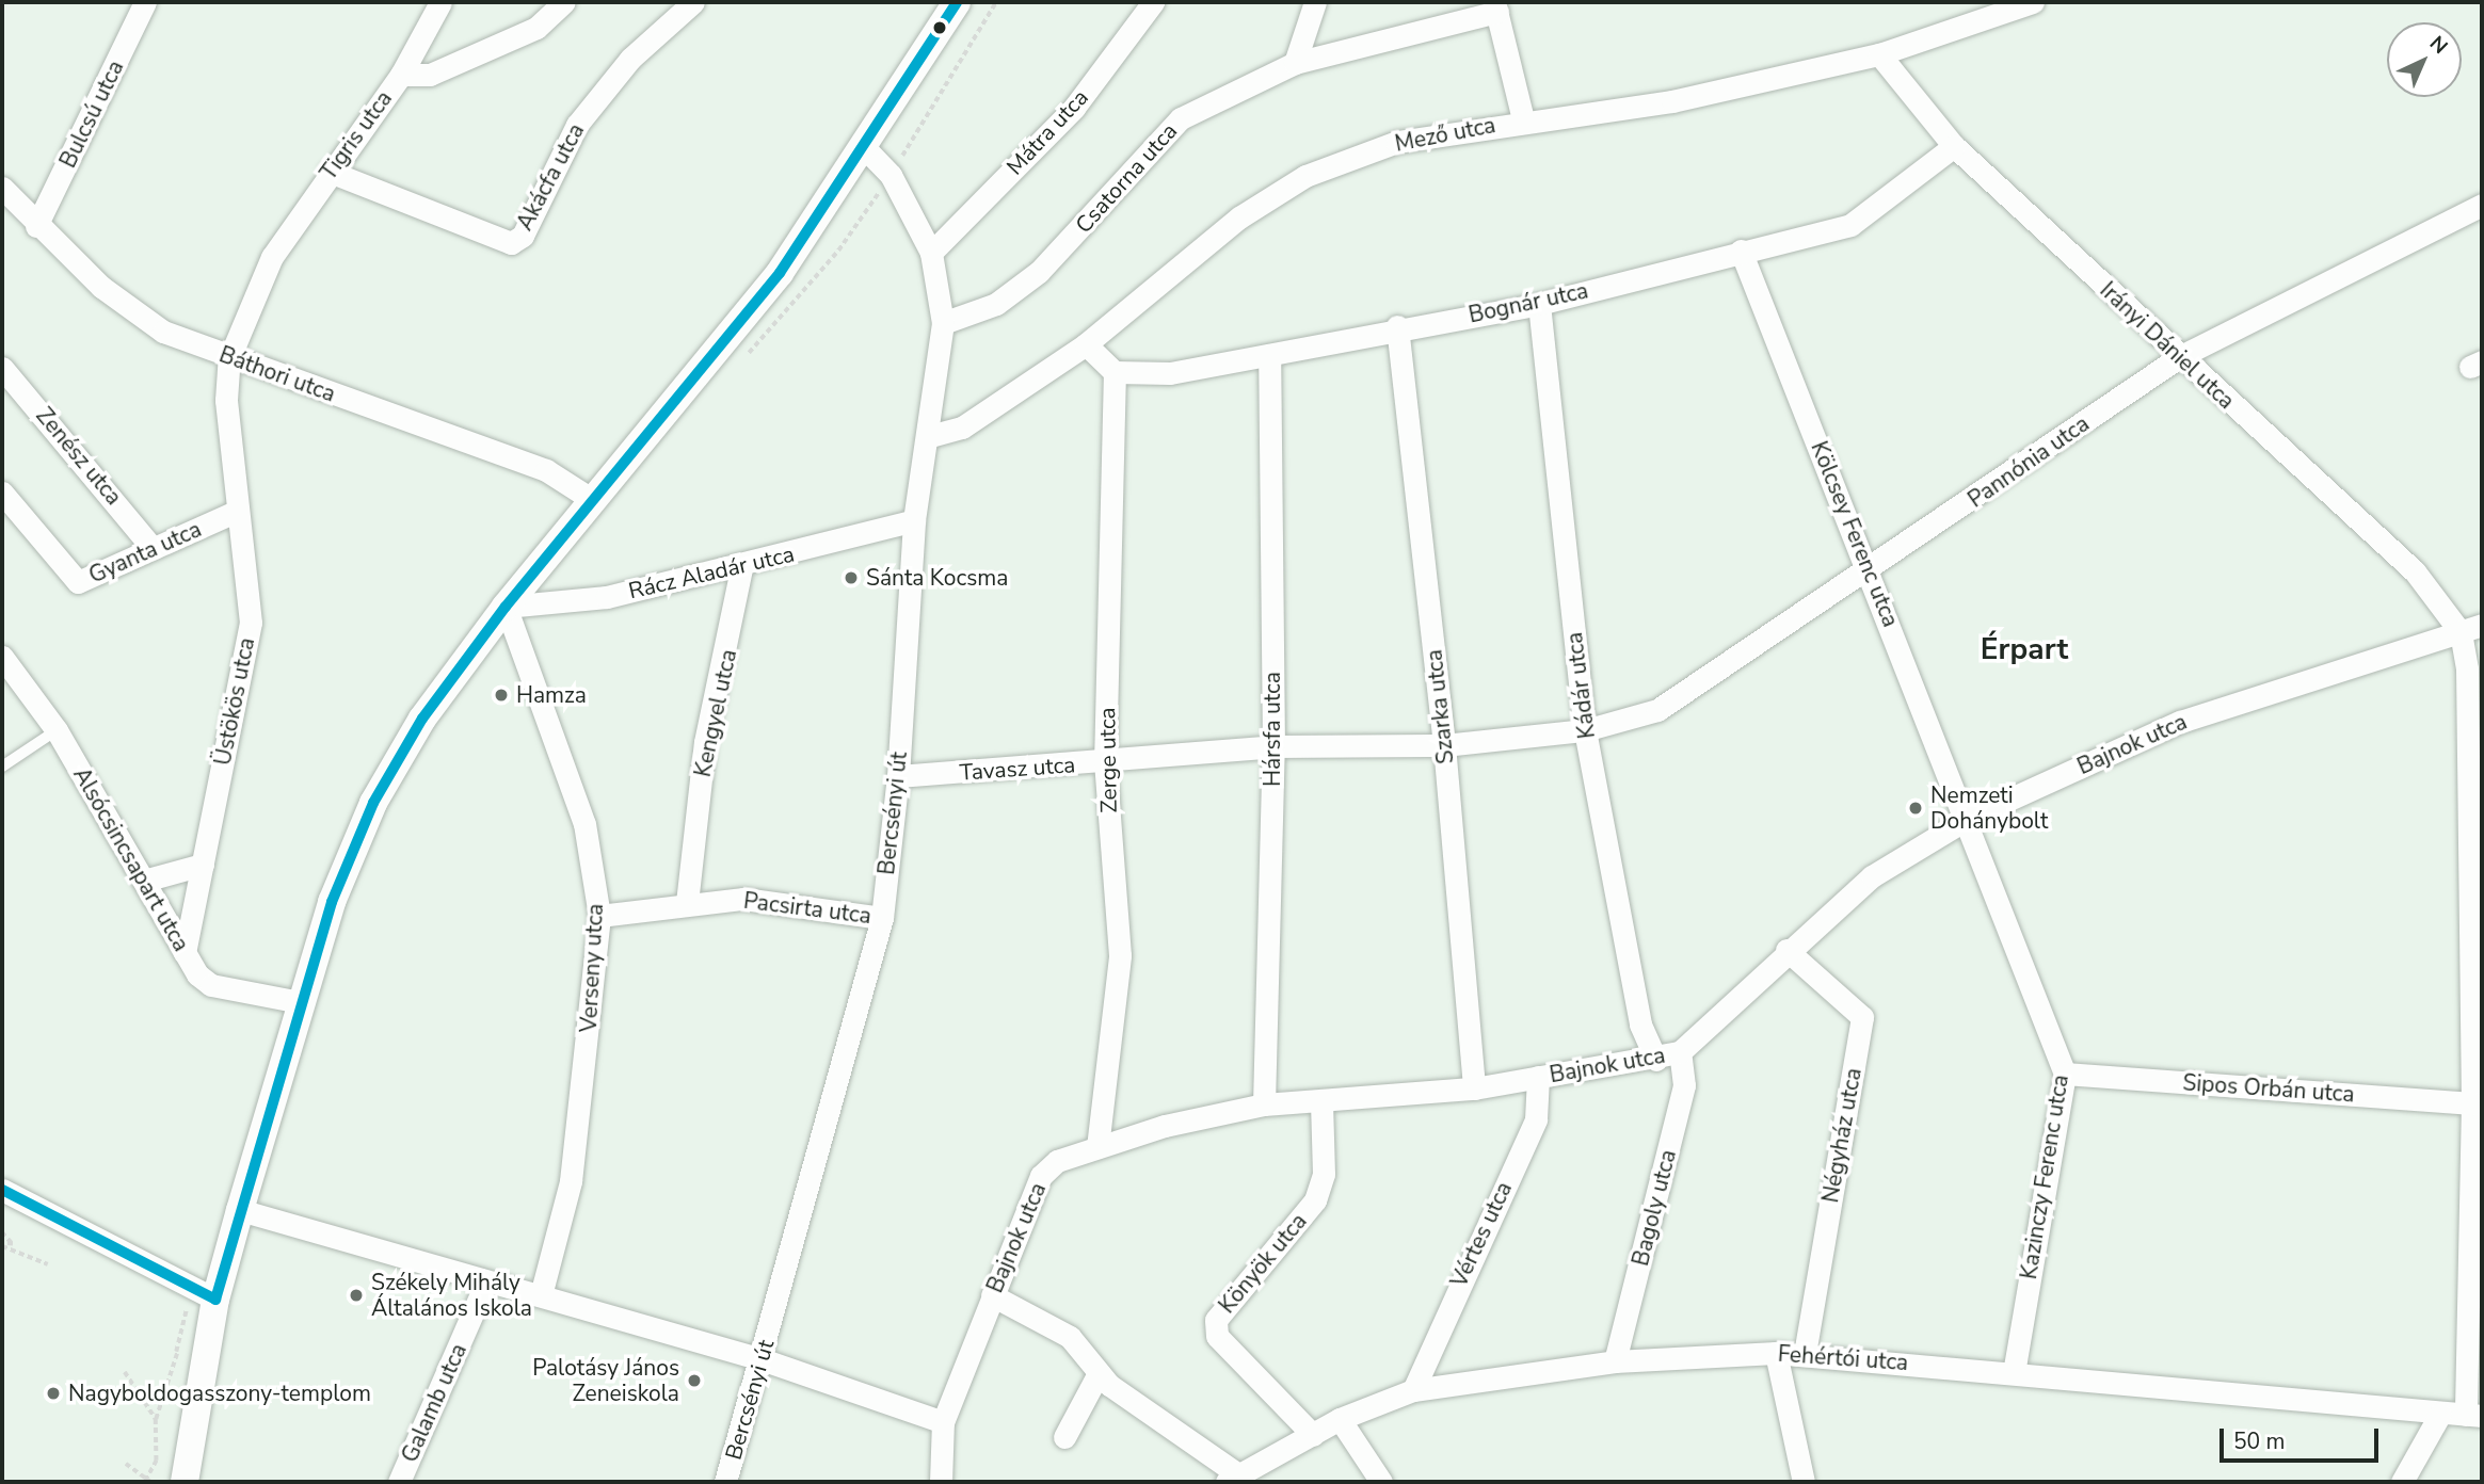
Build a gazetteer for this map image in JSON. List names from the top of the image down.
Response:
{
  "streets": {
    "street": [
      "Bulcsú utca",
      "Mátra utca",
      "Mező utca",
      "Tigris utca",
      "Akácfa utca",
      "Csatorna utca",
      "Bognár utca",
      "Irányi Dániel utca",
      "Báthori utca",
      "Zenész utca",
      "Pannónia utca",
      "Kölcsey Ferenc utca",
      "Gyanta utca",
      "Rácz Aladár utca",
      "Kádár utca",
      "Üstökös utca",
      "Szarka utca",
      "Kengyel utca",
      "Hársfa utca",
      "Bajnok utca",
      "Zerge utca",
      "Tavasz utca",
      "Bercsényi út",
      "Alsócsincsapart utca",
      "Pacsirta utca",
      "Verseny utca",
      "Sipos Orbán utca",
      "Négyház utca",
      "Kazinczy Ferenc utca",
      "Bagoly utca",
      "Vértes utca",
      "Könyök utca",
      "Fehértói utca",
      "Galamb utca"
    ]
  },
  "crossings": [
    ["Bulcsú utca", "Báthori utca"],
    ["Mátra utca", "Bercsényi út"],
    ["Mező utca", "Irányi Dániel utca"],
    ["Mező utca", "Bercsényi út"],
    ["Tigris utca", "Akácfa utca"],
    ["Tigris utca", "Báthori utca"],
    ["Tigris utca", "Üstökös utca"],
    ["Csatorna utca", "Bercsényi út"],
    ["Bognár utca", "Irányi Dániel utca"],
    ["Bognár utca", "Kölcsey Ferenc utca"],
    ["Bognár utca", "Kádár utca"],
    ["Bognár utca", "Szarka utca"],
    ["Bognár utca", "Hársfa utca"],
    ["Bognár utca", "Zerge utca"],
    ["Irányi Dániel utca", "Pannónia utca"],
    ["Irányi Dániel utca", "Bajnok utca"],
    ["Báthori utca", "Üstökös utca"],
    ["Zenész utca", "Gyanta utca"],
    ["Pannónia utca", "Kölcsey Ferenc utca"],
    ["Pannónia utca", "Kádár utca"],
    ["Pannónia utca", "Tavasz utca"],
    ["Kölcsey Ferenc utca", "Bajnok utca"],
    ["Kölcsey Ferenc utca", "Kazinczy Ferenc utca"],
    ["Gyanta utca", "Üstökös utca"],
    ["Rácz Aladár utca", "Kengyel utca"],
    ["Rácz Aladár utca", "Bercsényi út"],
    ["Rácz Aladár utca", "Verseny utca"],
    ["Kádár utca", "Bajnok utca"],
    ["Kádár utca", "Tavasz utca"],
    ["Üstökös utca", "Alsócsincsapart utca"],
    ["Szarka utca", "Bajnok utca"],
    ["Szarka utca", "Tavasz utca"],
    ["Kengyel utca", "Pacsirta utca"],
    ["Hársfa utca", "Bajnok utca"],
    ["Hársfa utca", "Tavasz utca"],
    ["Bajnok utca", "Zerge utca"],
    ["Bajnok utca", "Négyház utca"],
    ["Bajnok utca", "Kazinczy Ferenc utca"],
    ["Bajnok utca", "Bagoly utca"],
    ["Bajnok utca", "Vértes utca"],
    ["Bajnok utca", "Könyök utca"],
    ["Zerge utca", "Tavasz utca"],
    ["Tavasz utca", "Bercsényi út"],
    ["Bercsényi út", "Pacsirta utca"],
    ["Pacsirta utca", "Verseny utca"],
    ["Sipos Orbán utca", "Kazinczy Ferenc utca"],
    ["Négyház utca", "Fehértói utca"],
    ["Kazinczy Ferenc utca", "Fehértói utca"],
    ["Bagoly utca", "Fehértói utca"],
    ["Vértes utca", "Fehértói utca"],
    ["Könyök utca", "Fehértói utca"]
  ],
  "districts": ["Érpart"],
  "places": [
    "Sánta Kocsma",
    "Hamza",
    "Nemzeti Dohánybolt",
    "Székely Mihály Általános Iskola",
    "Palotásy János Zeneiskola",
    "Nagyboldogasszony-templom"
  ],
  "scale_bar": "50 m",
  "north": "top right"
}
